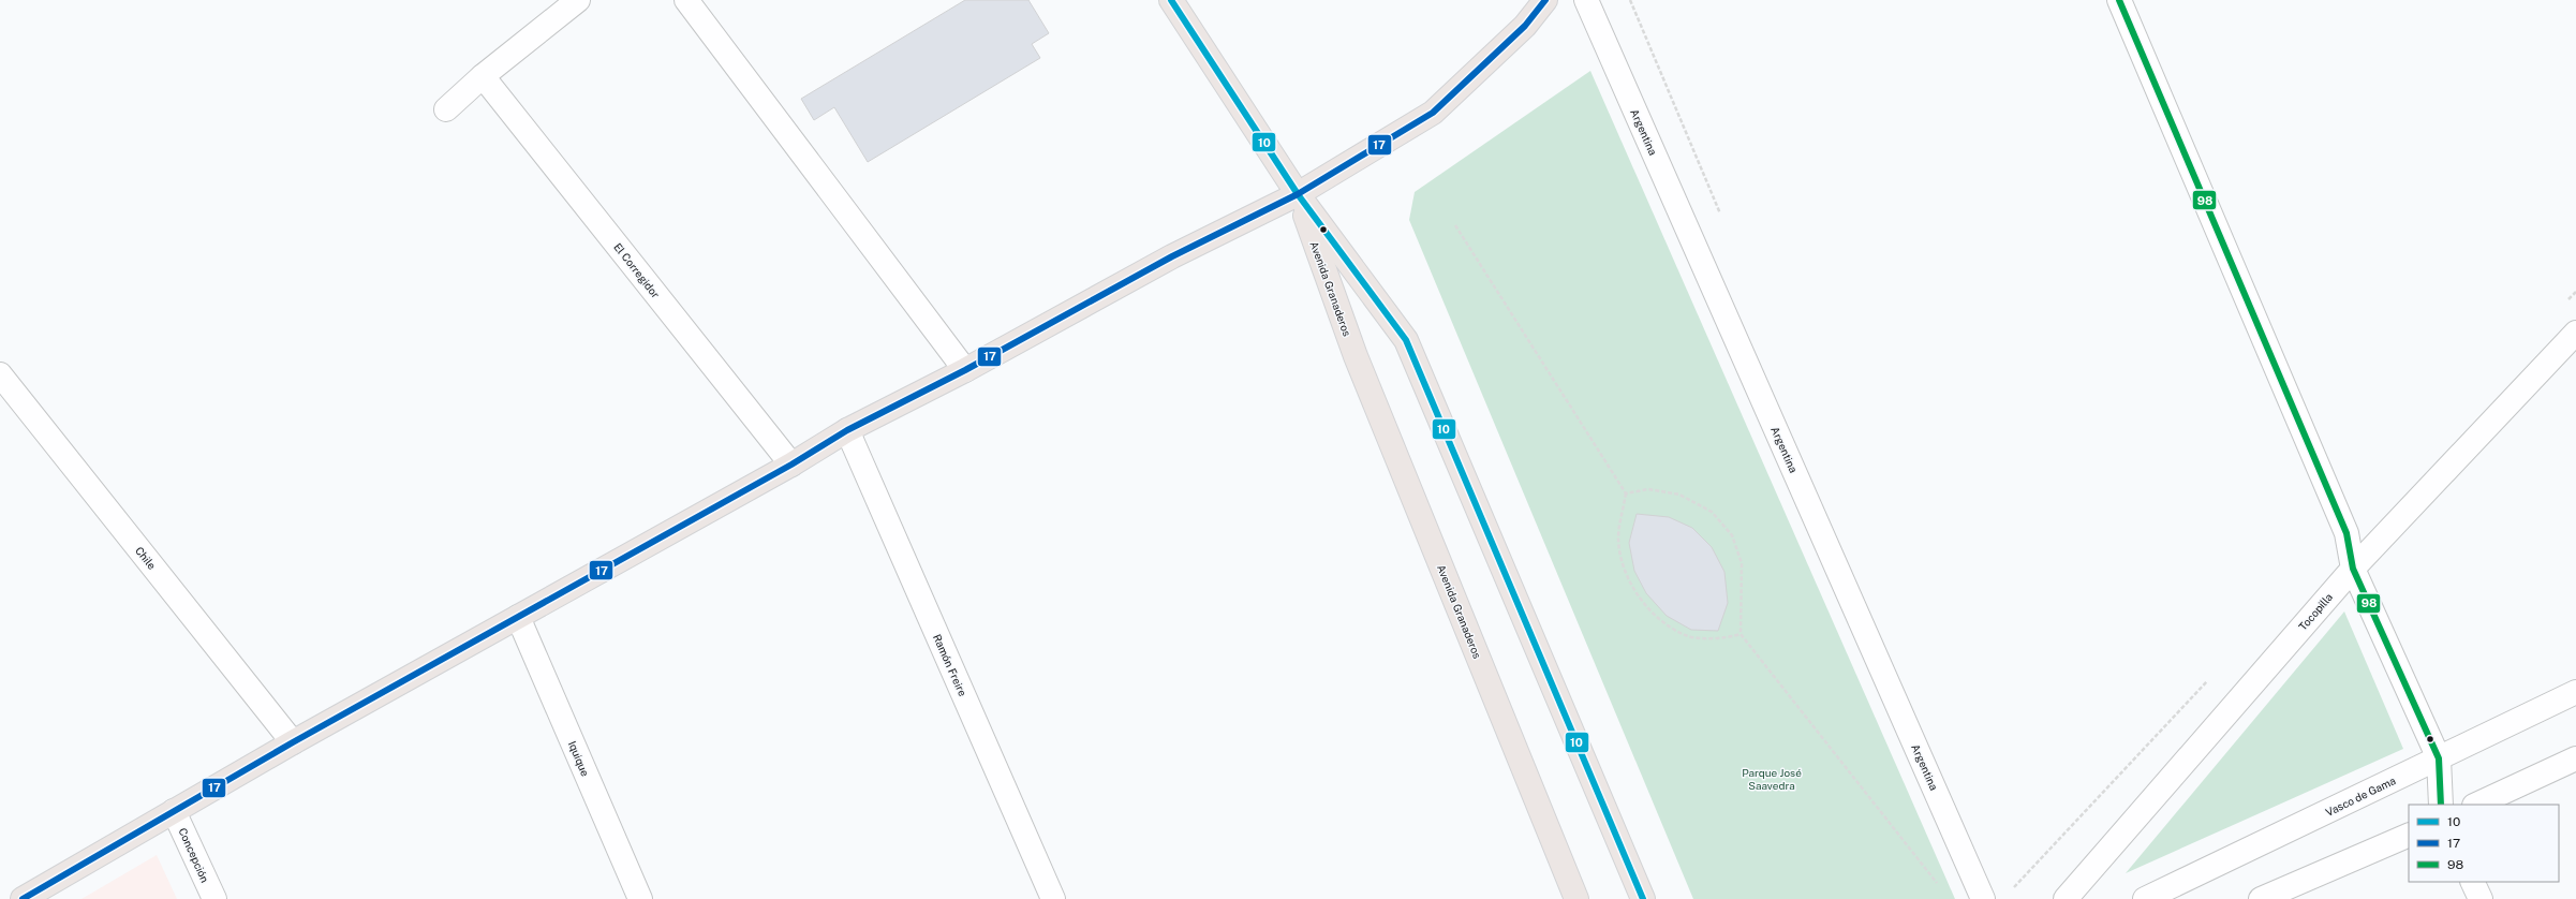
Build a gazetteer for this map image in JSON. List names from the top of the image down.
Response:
{
  "streets": {
    "main road": ["Avenida Granaderos"],
    "street": [
      "Argentina",
      "El Corregidor",
      "Chile",
      "Tocopilla",
      "Ramón Freire",
      "Iquique",
      "Vasco de Gama",
      "Concepción"
    ]
  },
  "parks": ["Parque José Saavedra"],
  "lines": ["transit line 10", "transit line 17", "transit line 98"],
  "legend": ["10", "17", "98"]
}
